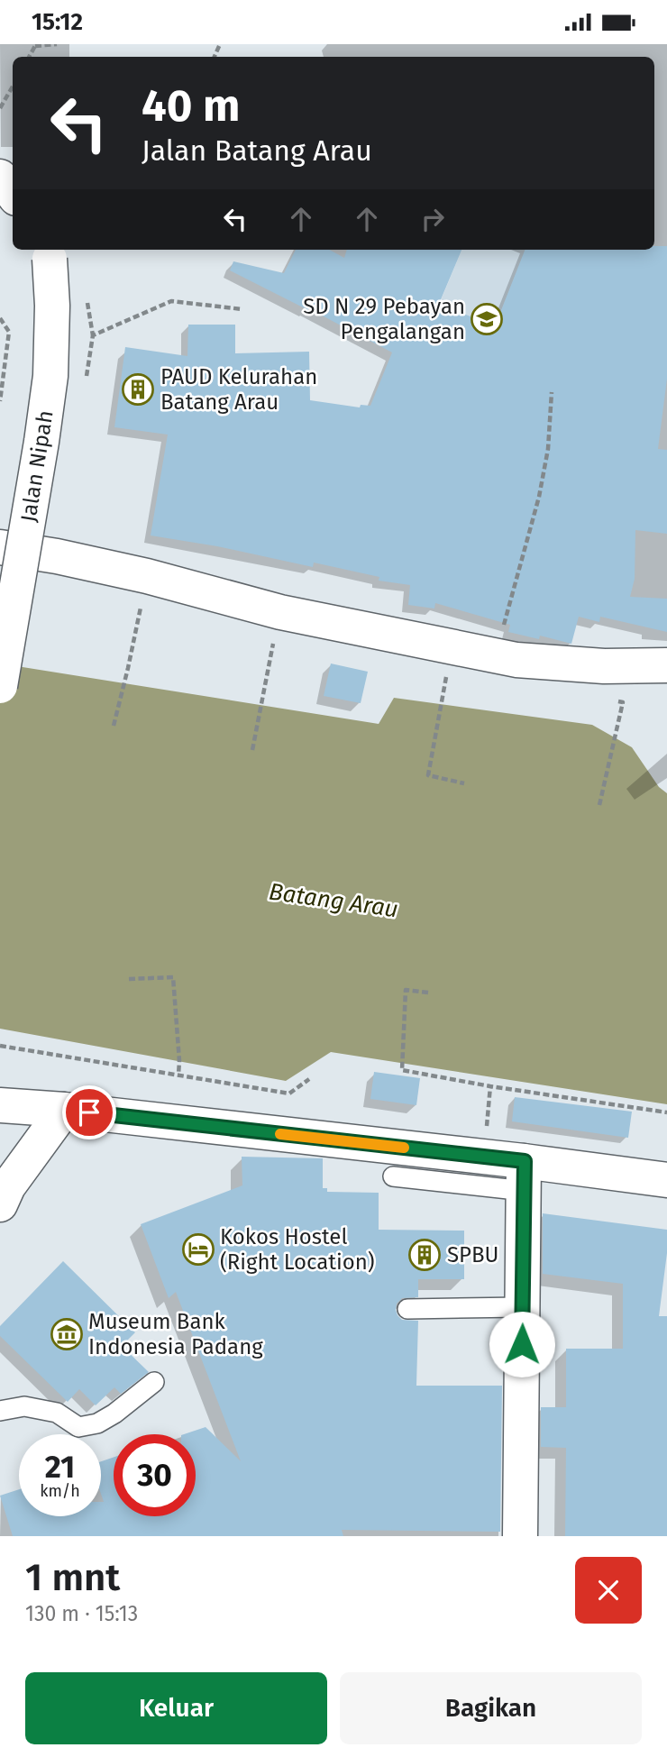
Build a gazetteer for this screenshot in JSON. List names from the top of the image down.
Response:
{
  "streets": {
    "street": ["Jalan Nipah"]
  },
  "water": ["Batang Arau"],
  "places": {
    "school or university": ["SD N 29 Pebayan Pengalangan"],
    "building": ["PAUD Kelurahan Batang Arau", "SPBU"],
    "hotel": ["Kokos Hostel (Right Location)"],
    "museum": ["Museum Bank Indonesia Padang"]
  },
  "page": {
    "status": "15:12",
    "turn": ["40 m", "Jalan Batang Arau"],
    "speed": "21 km/h",
    "limit": "30",
    "heading": ["1 mnt", "130 m · 15:13"],
    "buttons": ["Keluar", "Bagikan"]
  }
}
